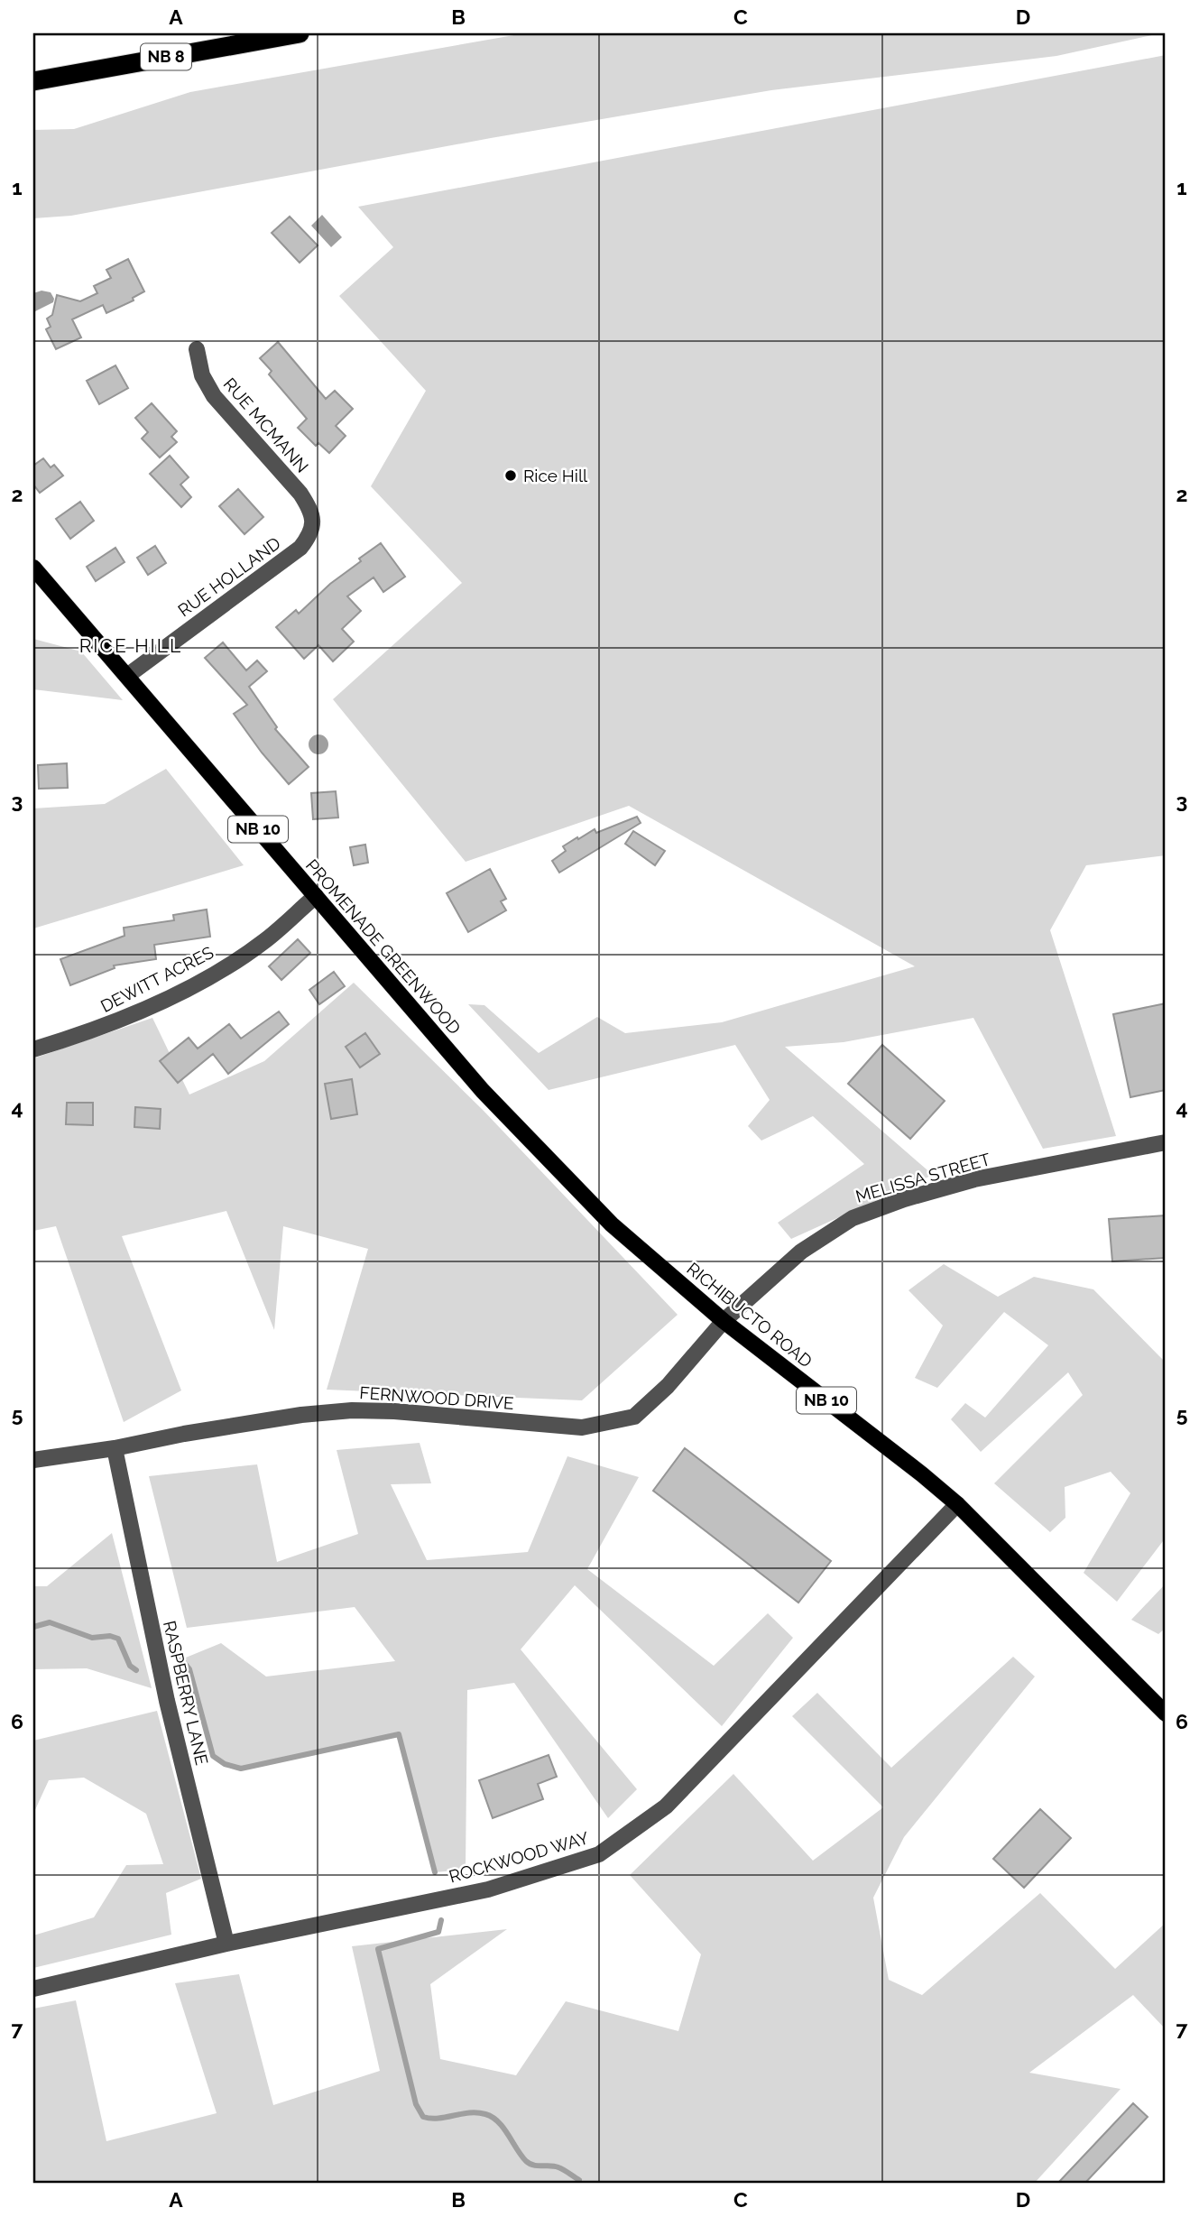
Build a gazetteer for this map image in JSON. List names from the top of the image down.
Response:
{
  "streets": {
    "highway": ["NB 8"],
    "main road": ["NB 10", "PROMENADE GREENWOOD", "RICHIBUCTO ROAD"],
    "street": [
      "RUE MCMANN",
      "RUE HOLLAND",
      "DEWITT ACRES",
      "MELISSA STREET",
      "FERNWOOD DRIVE",
      "RASPBERRY LANE",
      "ROCKWOOD WAY"
    ]
  },
  "crossings": [
    ["RUE MCMANN", "RUE HOLLAND"],
    ["RUE HOLLAND", "PROMENADE GREENWOOD"],
    ["PROMENADE GREENWOOD", "DEWITT ACRES"],
    ["PROMENADE GREENWOOD", "RICHIBUCTO ROAD"],
    ["MELISSA STREET", "RICHIBUCTO ROAD"],
    ["MELISSA STREET", "FERNWOOD DRIVE"],
    ["RICHIBUCTO ROAD", "FERNWOOD DRIVE"],
    ["RICHIBUCTO ROAD", "ROCKWOOD WAY"],
    ["FERNWOOD DRIVE", "RASPBERRY LANE"],
    ["RASPBERRY LANE", "ROCKWOOD WAY"]
  ],
  "districts": ["RICE HILL"],
  "places": ["Rice Hill"],
  "grid": {
    "columns": [
      "A",
      "B",
      "C",
      "D"
    ],
    "rows": [
      "1",
      "2",
      "3",
      "4",
      "5",
      "6",
      "7"
    ]
  }
}
